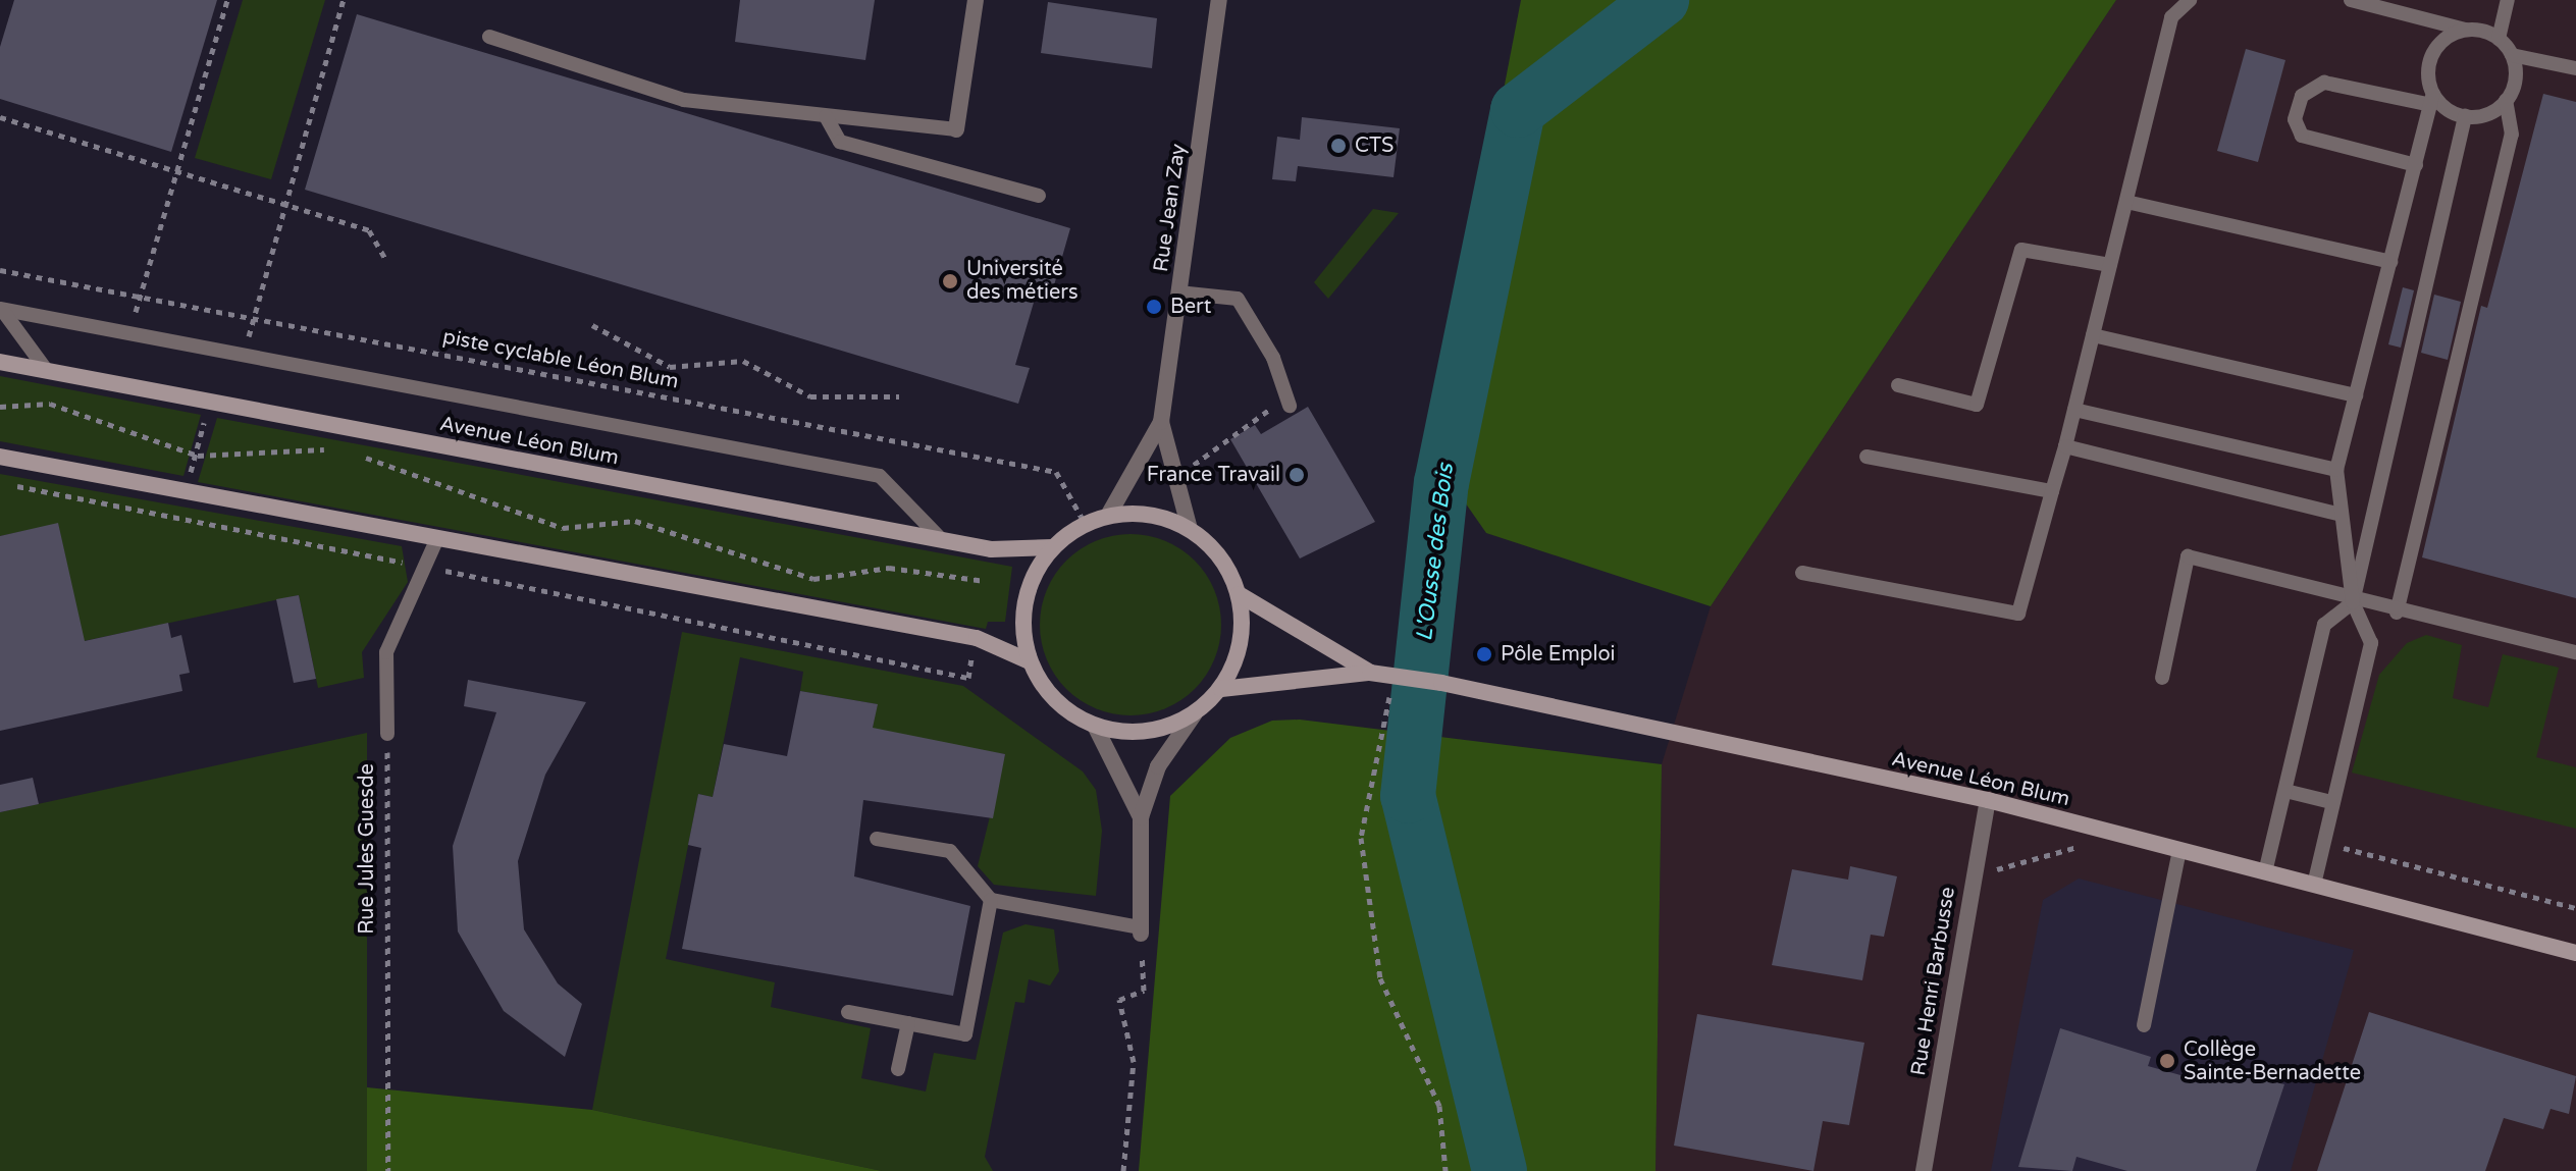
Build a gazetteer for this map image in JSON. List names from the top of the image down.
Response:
{
  "streets": {
    "street": ["Rue Jean Zay", "Avenue Léon Blum", "Rue Henri Barbusse"],
    "path": ["piste cyclable Léon Blum", "Rue Jules Guesde"]
  },
  "crossings": [
    ["Rue Jean Zay", "piste cyclable Léon Blum"],
    ["Rue Jean Zay", "Avenue Léon Blum"],
    ["piste cyclable Léon Blum", "Avenue Léon Blum"],
    ["Avenue Léon Blum", "Rue Henri Barbusse"]
  ],
  "water": ["L'Ousse des Bois"],
  "places": [
    "CTS",
    "Université des métiers",
    "Bert",
    "France Travail",
    "Pôle Emploi",
    "Collège Sainte-Bernadette"
  ]
}
